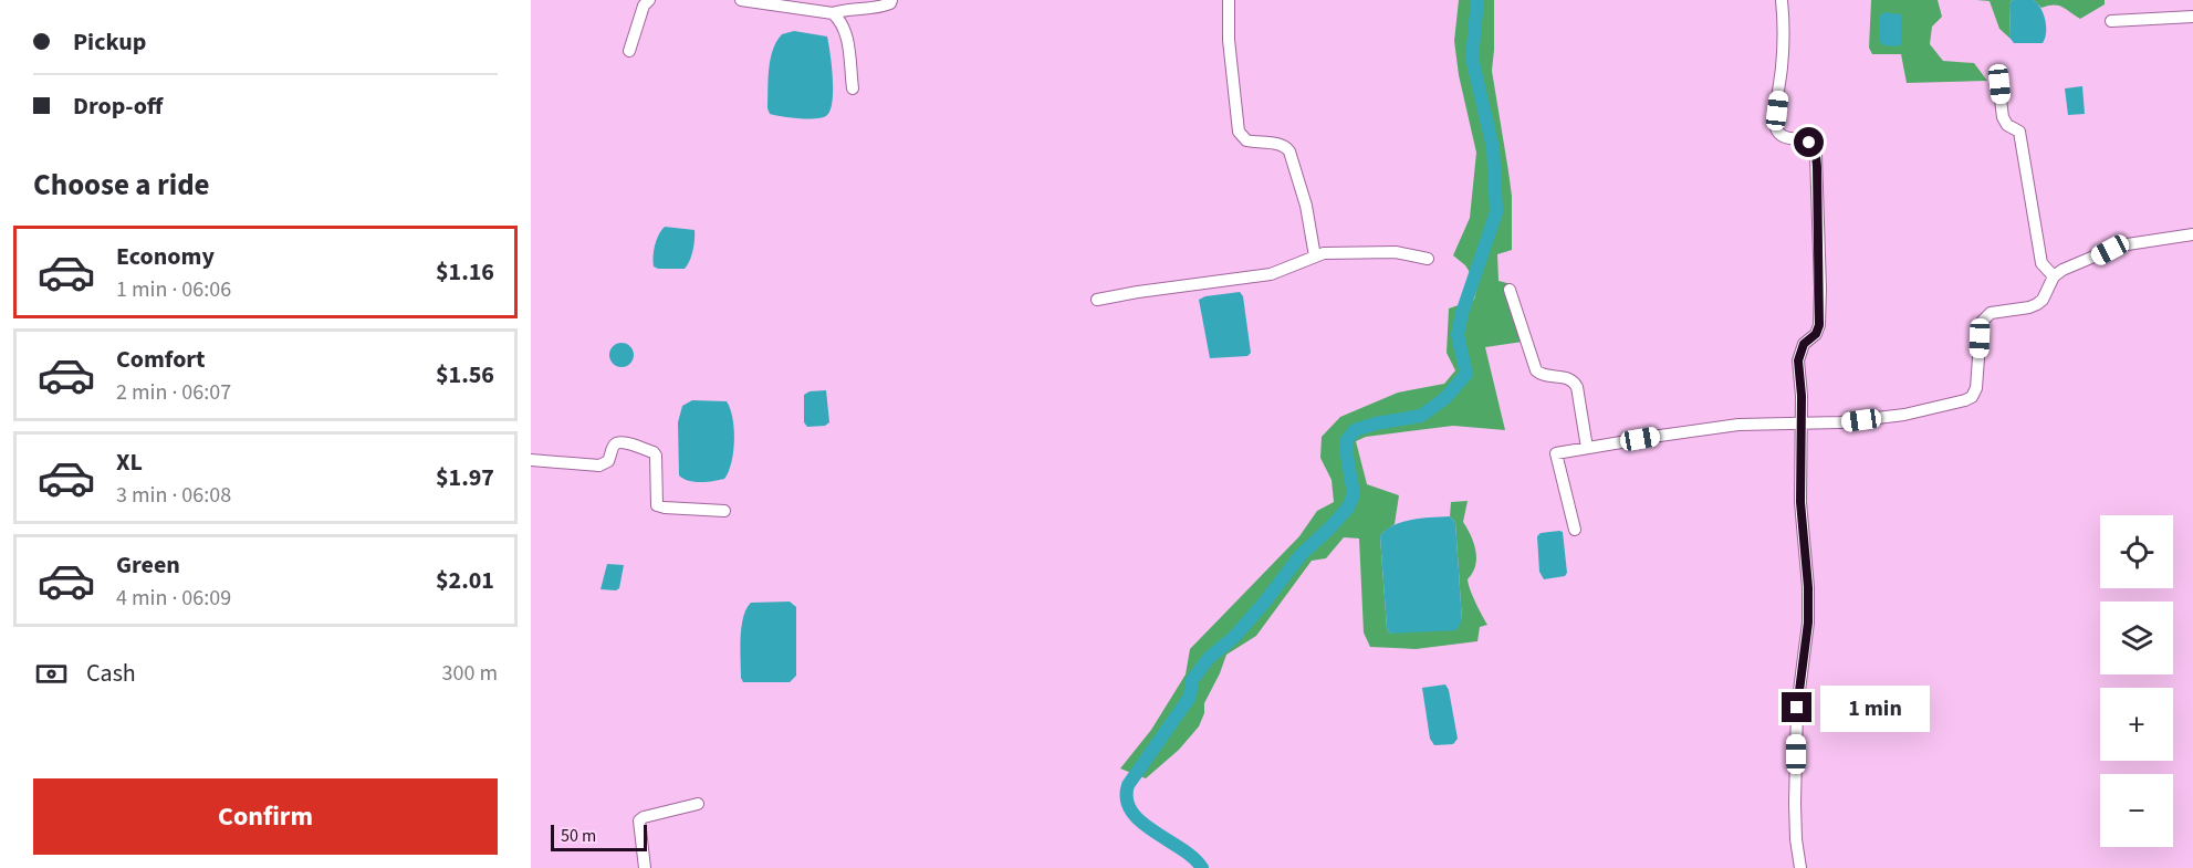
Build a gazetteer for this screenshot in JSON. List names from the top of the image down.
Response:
{
  "scale_bar": "50 m",
  "page": {
    "banner": ["Pickup", "Drop-off"],
    "heading": "Choose a ride",
    "list": [
      {
        "name": "Economy",
        "note": "1 min · 06:06",
        "value": "$1.16"
      },
      {
        "name": "Comfort",
        "note": "2 min · 06:07",
        "value": "$1.56"
      },
      {
        "name": "XL",
        "note": "3 min · 06:08",
        "value": "$1.97"
      },
      {
        "name": "Green",
        "note": "4 min · 06:09",
        "value": "$2.01"
      }
    ],
    "map_buttons": ["+", "−"],
    "pay": ["Cash", "300 m"],
    "bubble": "1 min",
    "buttons": "Confirm",
    "scale": "50 m"
  }
}
